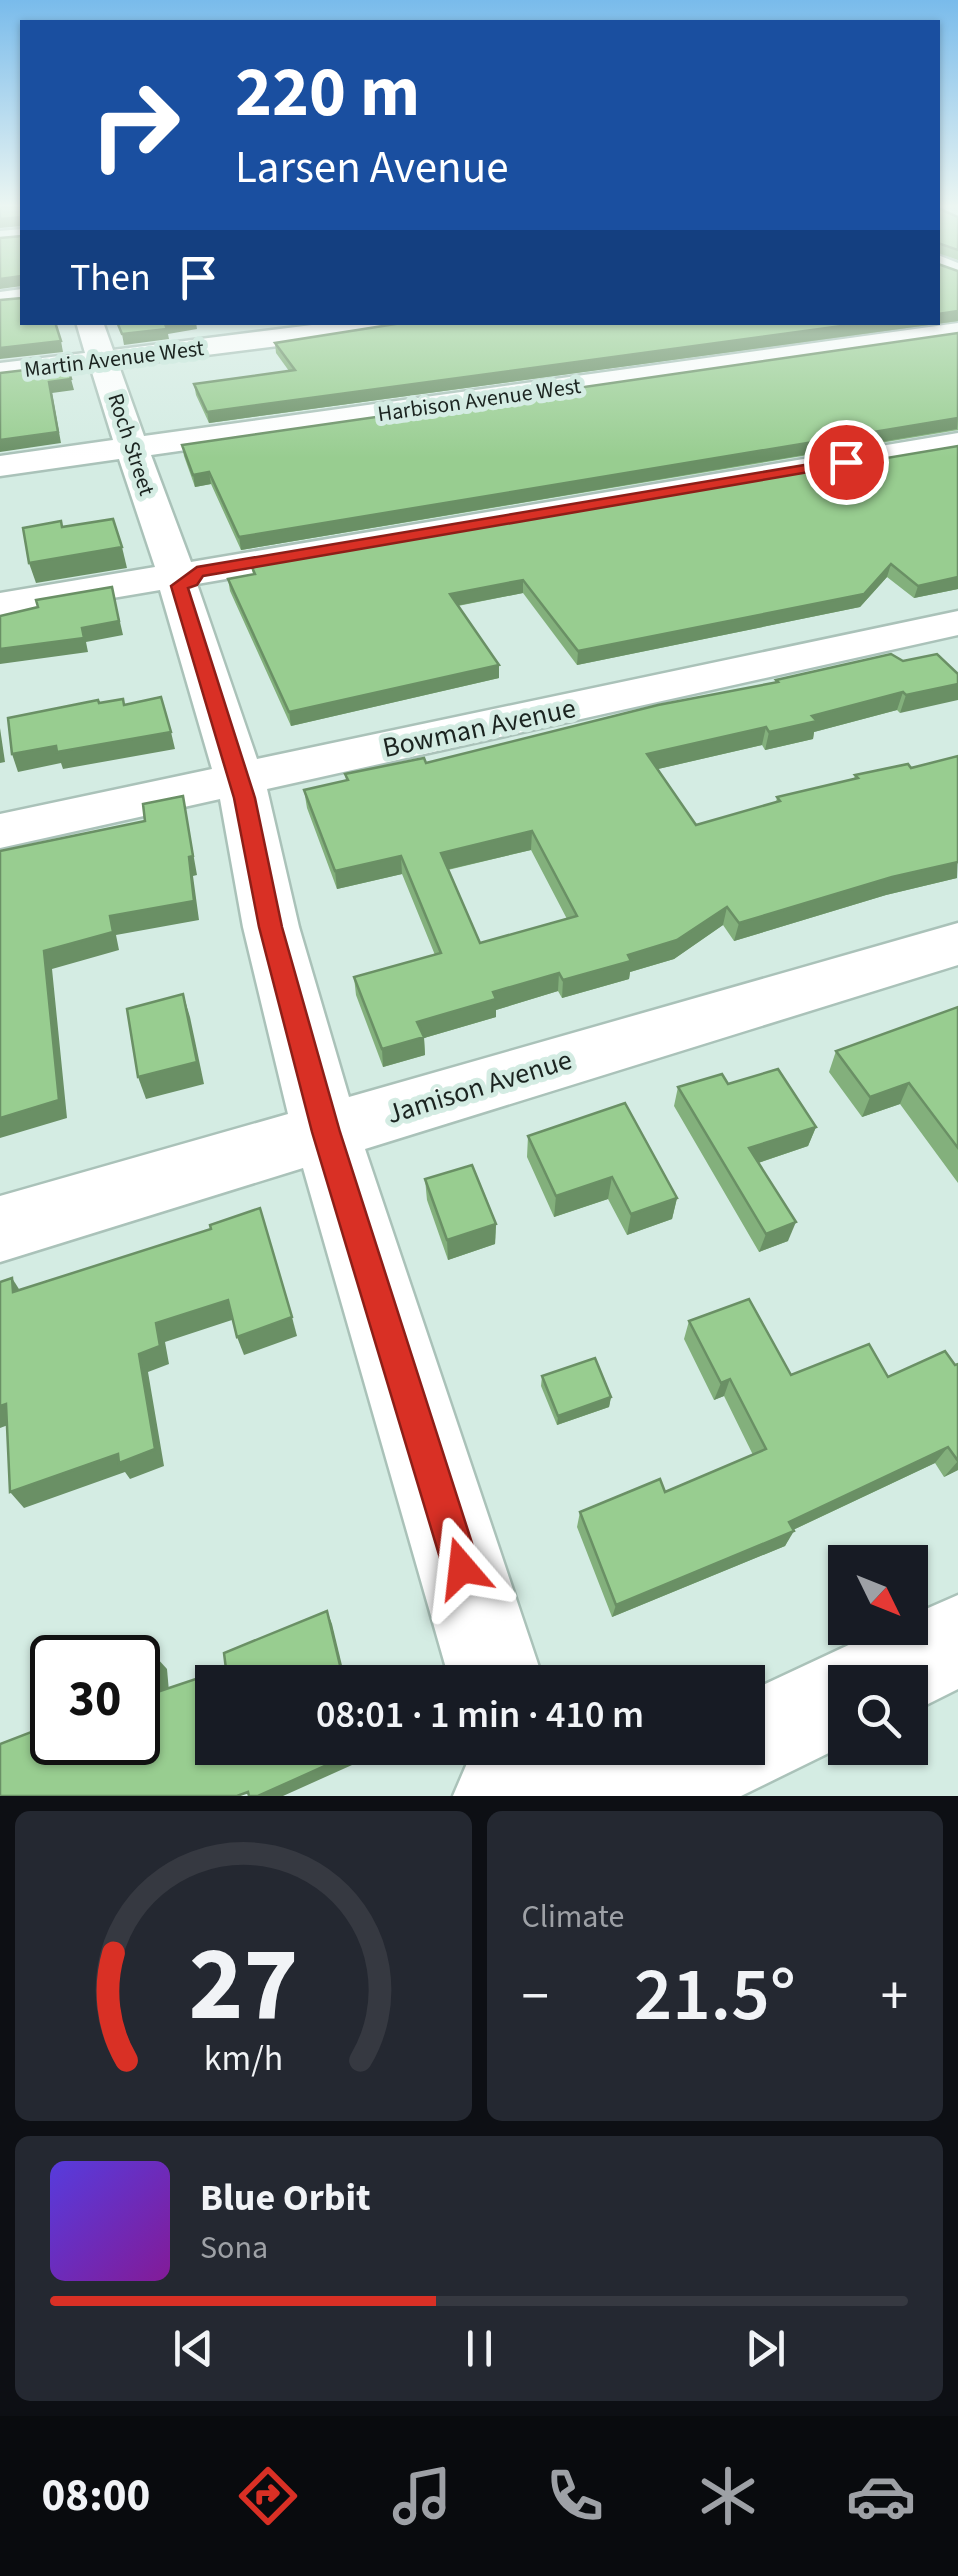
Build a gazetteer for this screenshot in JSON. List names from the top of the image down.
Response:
{
  "streets": {
    "street": [
      "Martin Avenue West",
      "Harbison Avenue West",
      "Roch Street",
      "Bowman Avenue",
      "Jamison Avenue"
    ]
  },
  "crossings": [
    ["Martin Avenue West", "Roch Street"],
    ["Harbison Avenue West", "Roch Street"],
    ["Roch Street", "Bowman Avenue"],
    ["Roch Street", "Jamison Avenue"]
  ],
  "north": "bottom right",
  "page": {
    "turn": ["220 m", "Larsen Avenue"],
    "then": "Then",
    "limit": "30",
    "trip": "08:01 · 1 min · 410 m",
    "tile": "Climate",
    "heat": ["−", "21.5°", "+"],
    "song": ["Blue Orbit", "Sona"],
    "tabs": "08:00",
    "gauge": ["27", "km/h"]
  }
}
